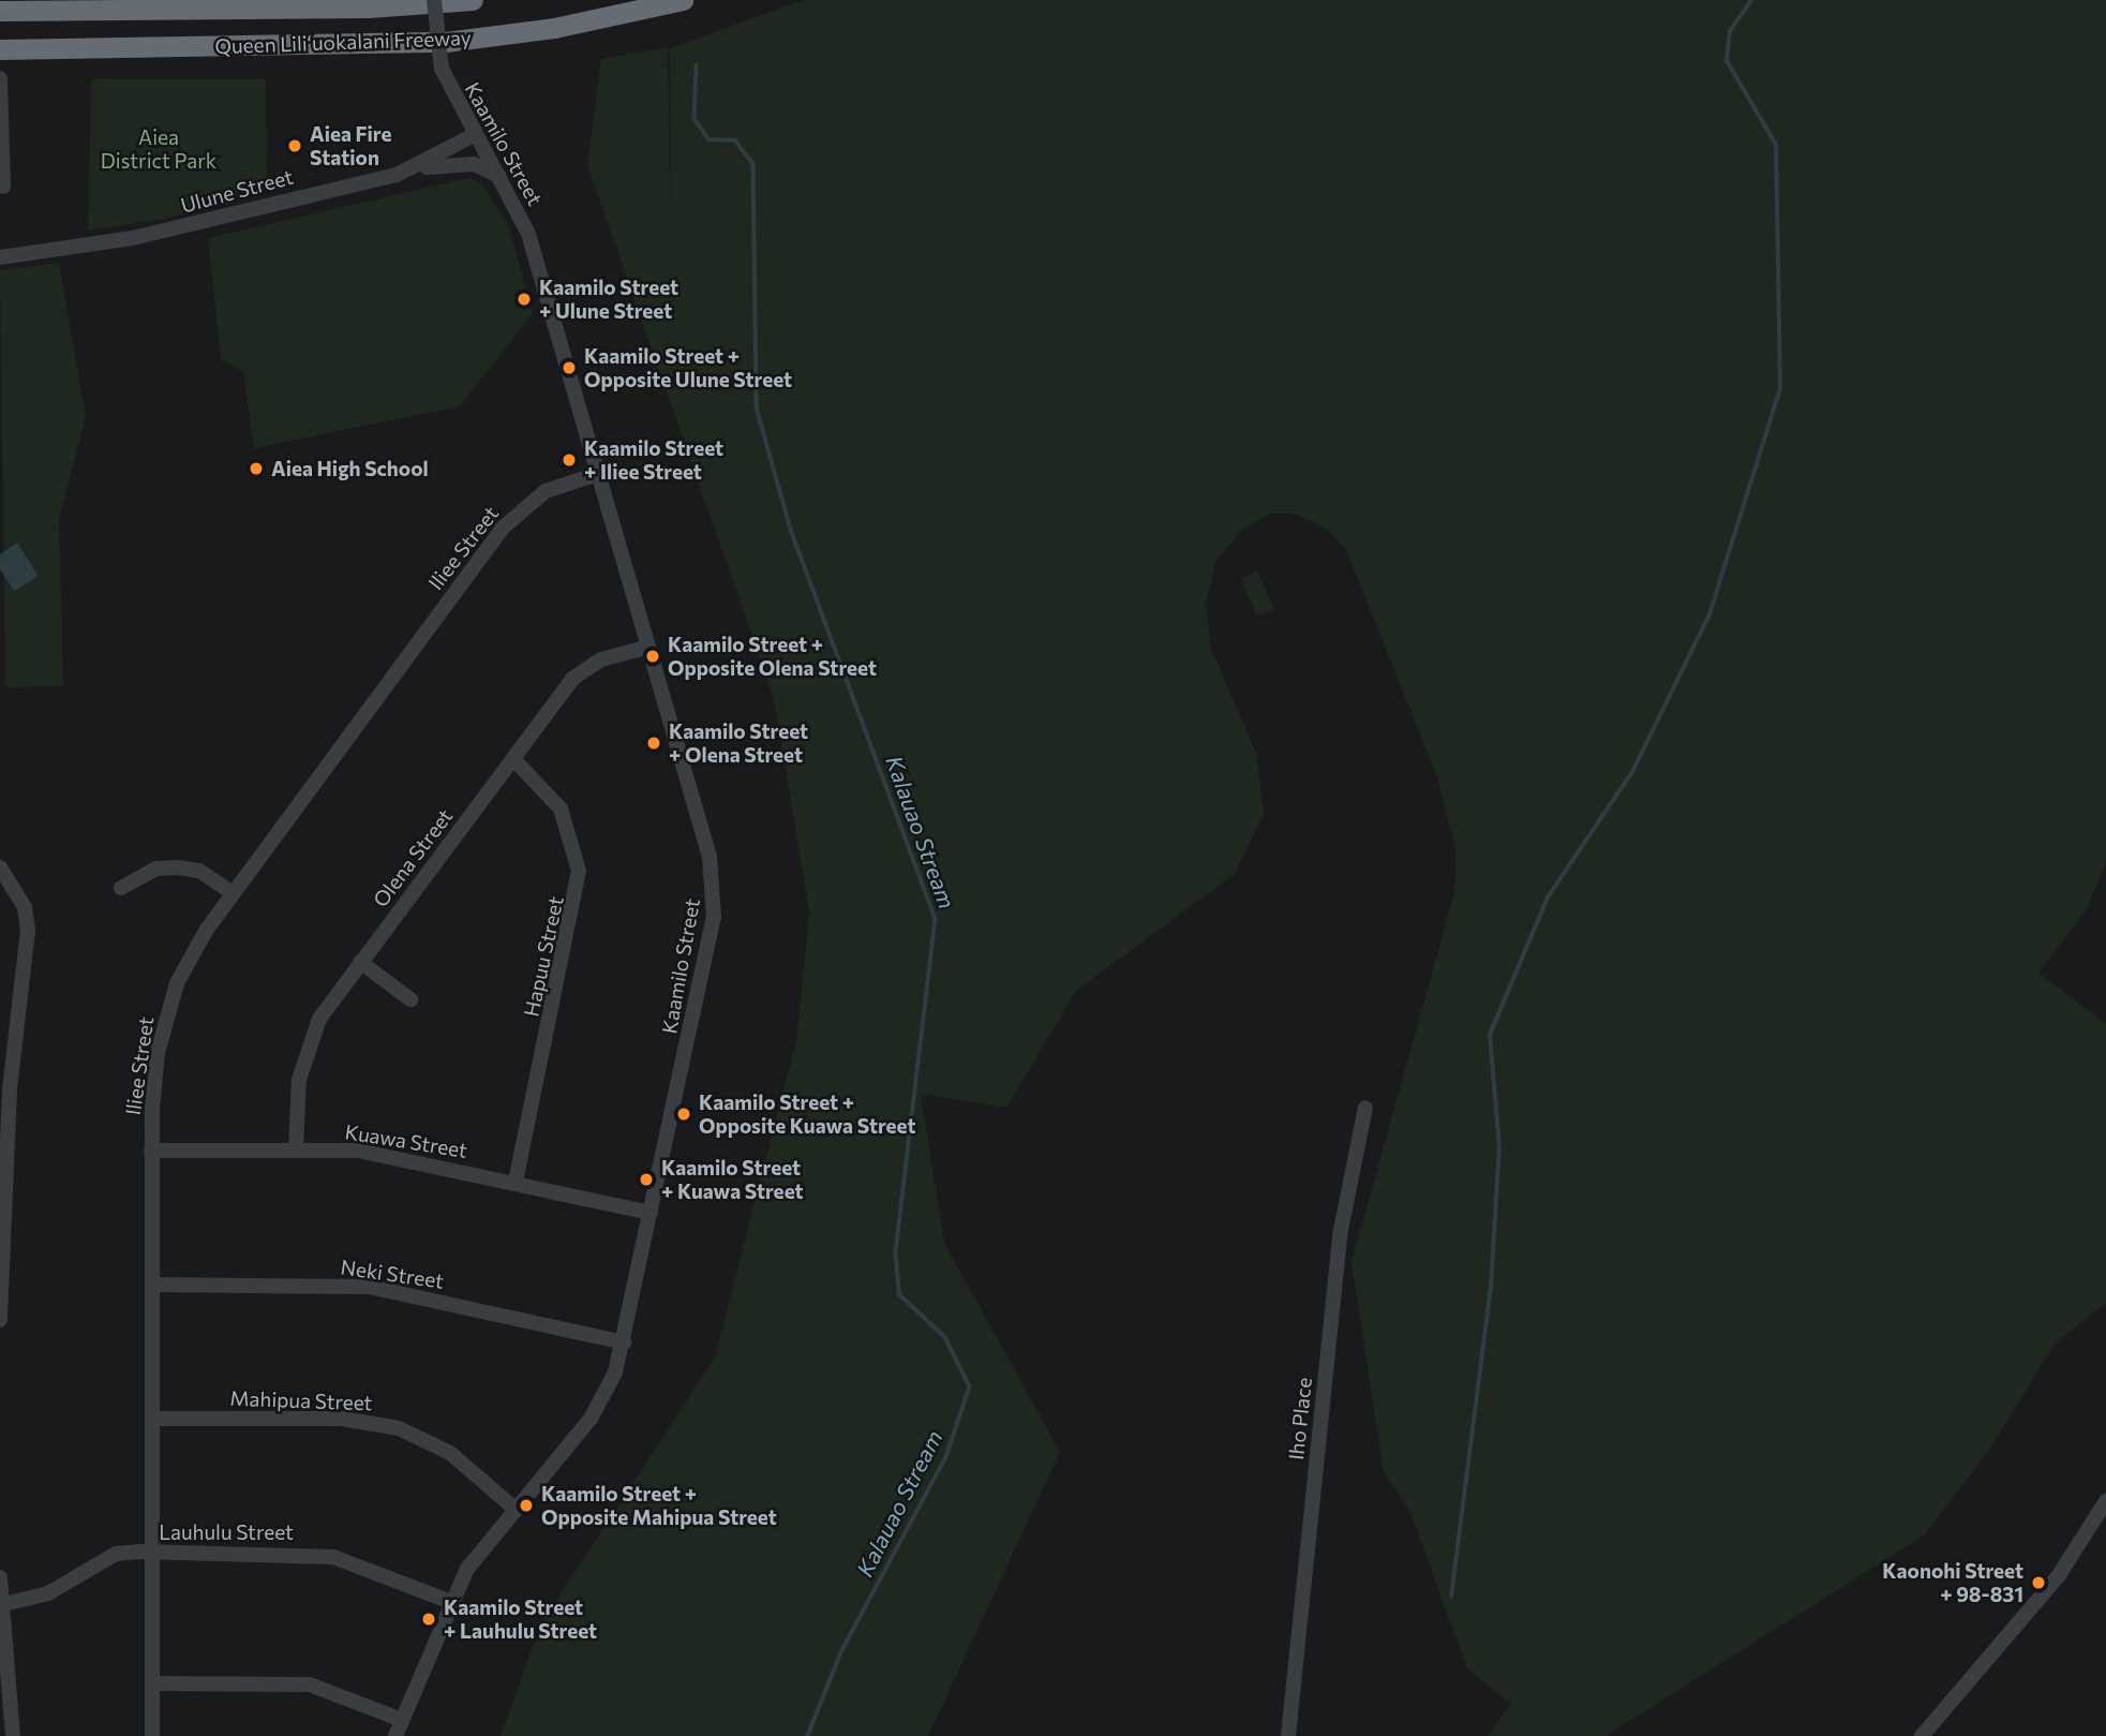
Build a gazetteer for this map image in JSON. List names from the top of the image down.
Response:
{
  "streets": {
    "highway": ["Queen Liliʻuokalani Freeway"],
    "street": [
      "Kaamilo Street",
      "Ulune Street",
      "Iliee Street",
      "Olena Street",
      "Hapuu Street",
      "Kuawa Street",
      "Neki Street",
      "Mahipua Street",
      "Iho Place",
      "Lauhulu Street"
    ]
  },
  "crossings": [
    ["Kaamilo Street", "Ulune Street"],
    ["Kaamilo Street", "Iliee Street"],
    ["Kaamilo Street", "Olena Street"],
    ["Kaamilo Street", "Kuawa Street"],
    ["Kaamilo Street", "Neki Street"],
    ["Kaamilo Street", "Mahipua Street"],
    ["Kaamilo Street", "Lauhulu Street"],
    ["Iliee Street", "Kuawa Street"],
    ["Iliee Street", "Neki Street"],
    ["Iliee Street", "Mahipua Street"],
    ["Iliee Street", "Lauhulu Street"],
    ["Olena Street", "Hapuu Street"],
    ["Olena Street", "Kuawa Street"],
    ["Hapuu Street", "Kuawa Street"]
  ],
  "water": ["Kalauao Stream"],
  "parks": ["Aiea District Park"],
  "places": [
    "Aiea Fire Station",
    "Kaamilo Street + Ulune Street",
    "Kaamilo Street + Opposite Ulune Street",
    "Kaamilo Street + Iliee Street",
    "Aiea High School",
    "Kaamilo Street + Opposite Olena Street",
    "Kaamilo Street + Olena Street",
    "Kaamilo Street + Opposite Kuawa Street",
    "Kaamilo Street + Kuawa Street",
    "Kaamilo Street + Opposite Mahipua Street",
    "Kaonohi Street + 98-831",
    "Kaamilo Street + Lauhulu Street"
  ]
}
